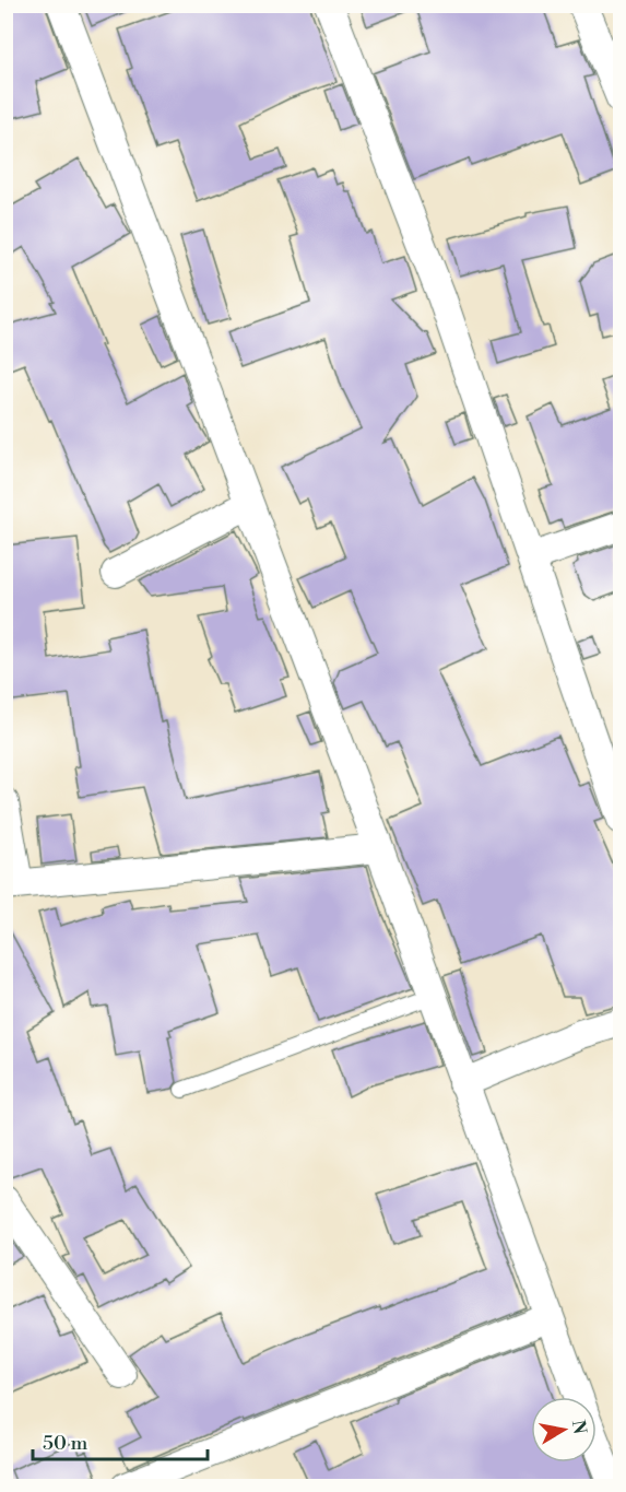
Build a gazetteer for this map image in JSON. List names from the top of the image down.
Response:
{
  "scale_bar": "50 m",
  "north": "right"
}
